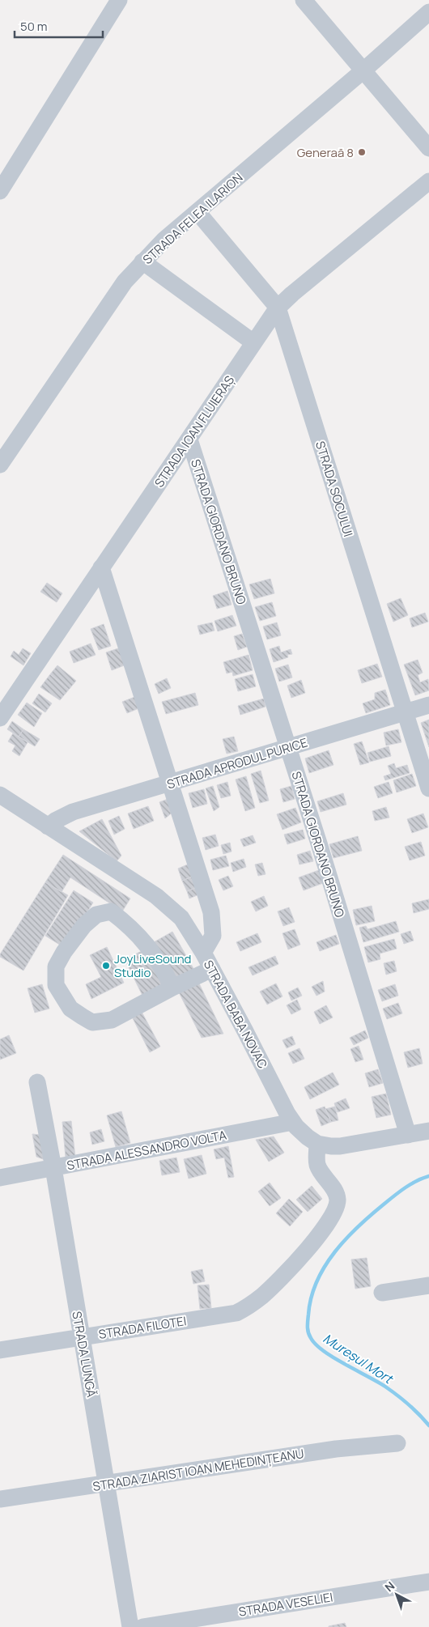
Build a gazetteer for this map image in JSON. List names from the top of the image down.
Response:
{
  "streets": {
    "street": [
      "STRADA FELEA ILARION",
      "STRADA IOAN FLUIERAȘ",
      "STRADA SOCULUI",
      "STRADA GIORDANO BRUNO",
      "STRADA APRODUL PURICE",
      "STRADA BABA NOVAC",
      "STRADA ALESSANDRO VOLTA",
      "STRADA FILOTEI",
      "STRADA LUNGĂ",
      "STRADA ZIARIST IOAN MEHEDINȚEANU",
      "STRADA VESELIEI"
    ]
  },
  "crossings": [
    ["STRADA FELEA ILARION", "STRADA SOCULUI"],
    ["STRADA IOAN FLUIERAȘ", "STRADA SOCULUI"],
    ["STRADA IOAN FLUIERAȘ", "STRADA GIORDANO BRUNO"],
    ["STRADA SOCULUI", "STRADA APRODUL PURICE"],
    ["STRADA GIORDANO BRUNO", "STRADA APRODUL PURICE"],
    ["STRADA APRODUL PURICE", "STRADA BABA NOVAC"],
    ["STRADA BABA NOVAC", "STRADA ALESSANDRO VOLTA"],
    ["STRADA ALESSANDRO VOLTA", "STRADA LUNGĂ"],
    ["STRADA FILOTEI", "STRADA LUNGĂ"],
    ["STRADA LUNGĂ", "STRADA ZIARIST IOAN MEHEDINȚEANU"]
  ],
  "water": ["Mureșul Mort"],
  "places": ["Generaă 8", "JoyLiveSound Studio"],
  "scale_bar": "50 m",
  "north": "top left"
}
